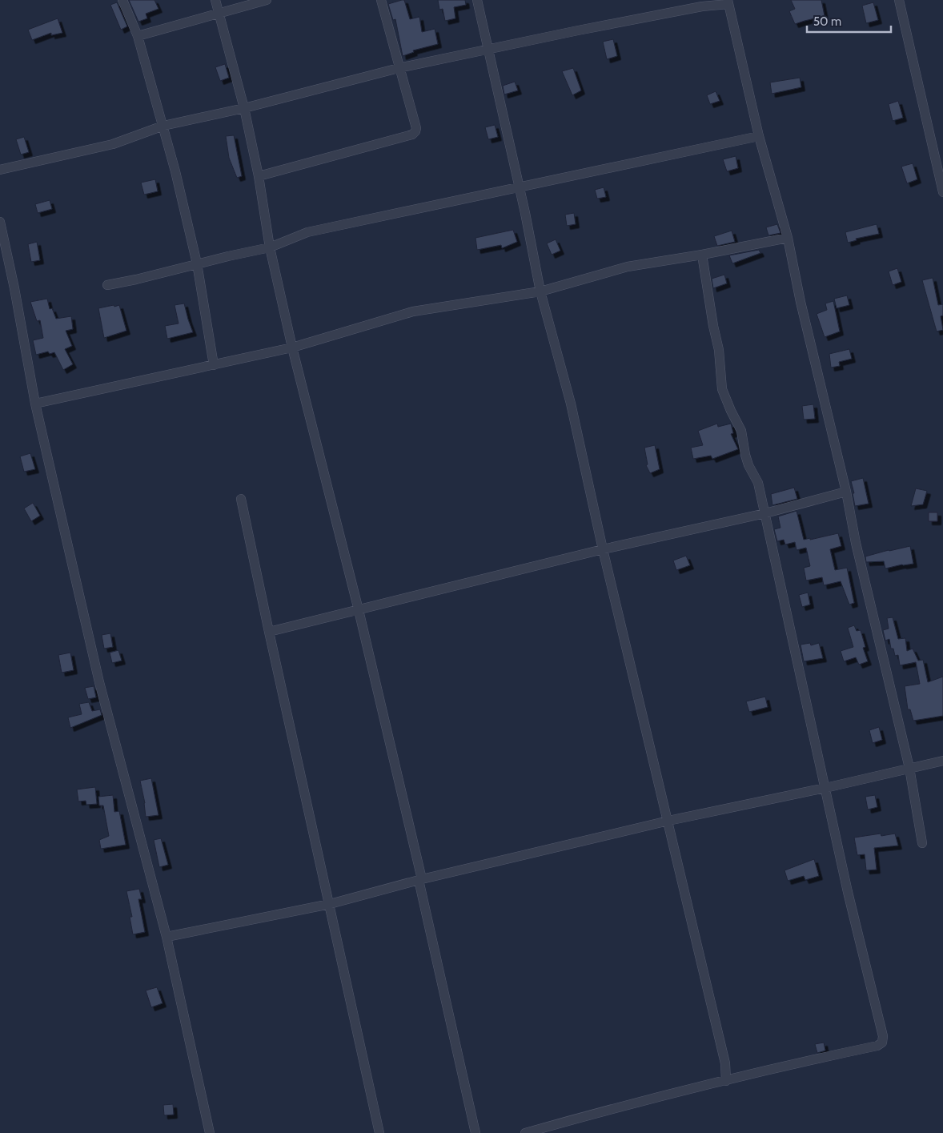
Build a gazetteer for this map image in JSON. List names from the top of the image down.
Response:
{
  "scale_bar": "50 m"
}
